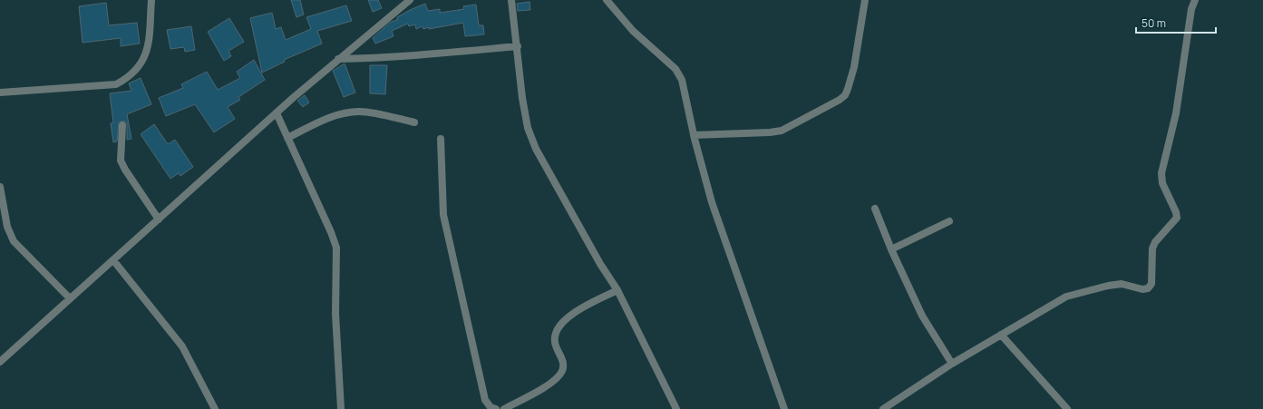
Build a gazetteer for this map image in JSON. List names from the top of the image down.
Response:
{
  "scale_bar": "50 m"
}
